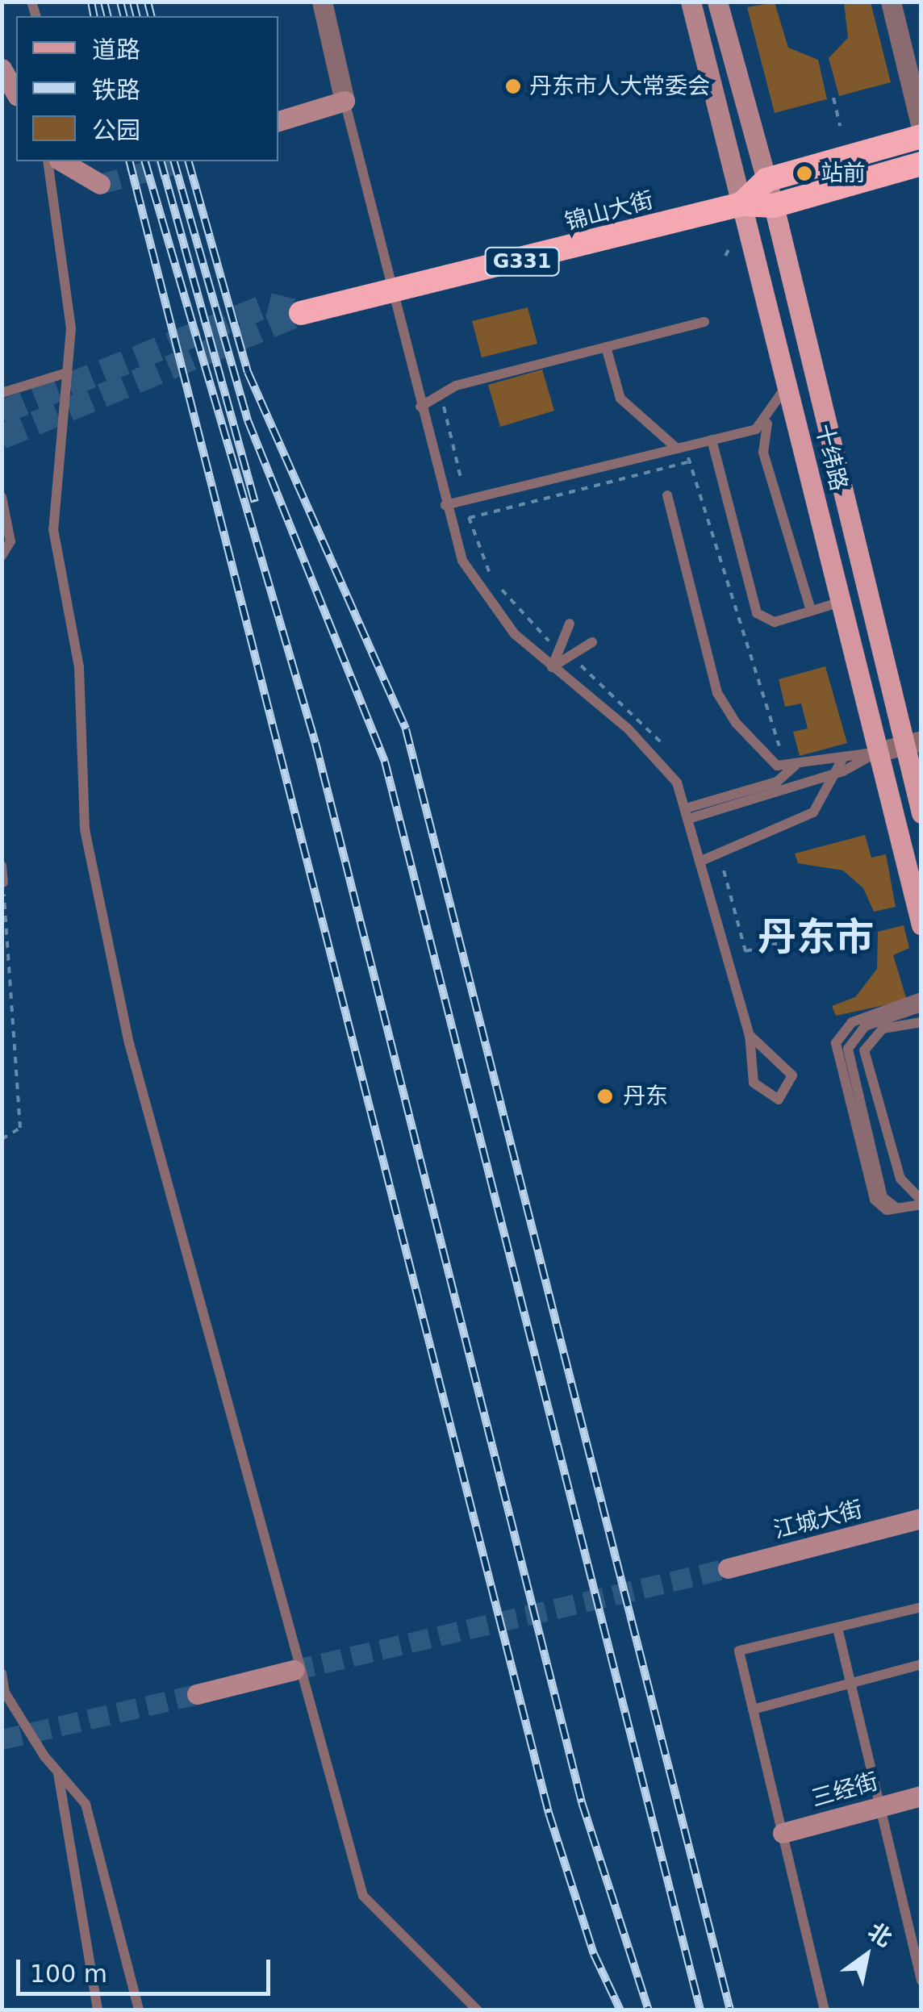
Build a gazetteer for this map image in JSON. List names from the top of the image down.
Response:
{
  "streets": {
    "highway": ["锦山大街", "G331"],
    "main road": ["十纬路"],
    "street": ["江城大街", "三经街"]
  },
  "crossings": [
    ["锦山大街", "十纬路"]
  ],
  "districts": ["丹东市"],
  "places": ["丹东市人大常委会", "站前", "丹东"],
  "legend": ["道路", "铁路", "公园"],
  "scale_bar": "100 m",
  "north": "top right"
}
